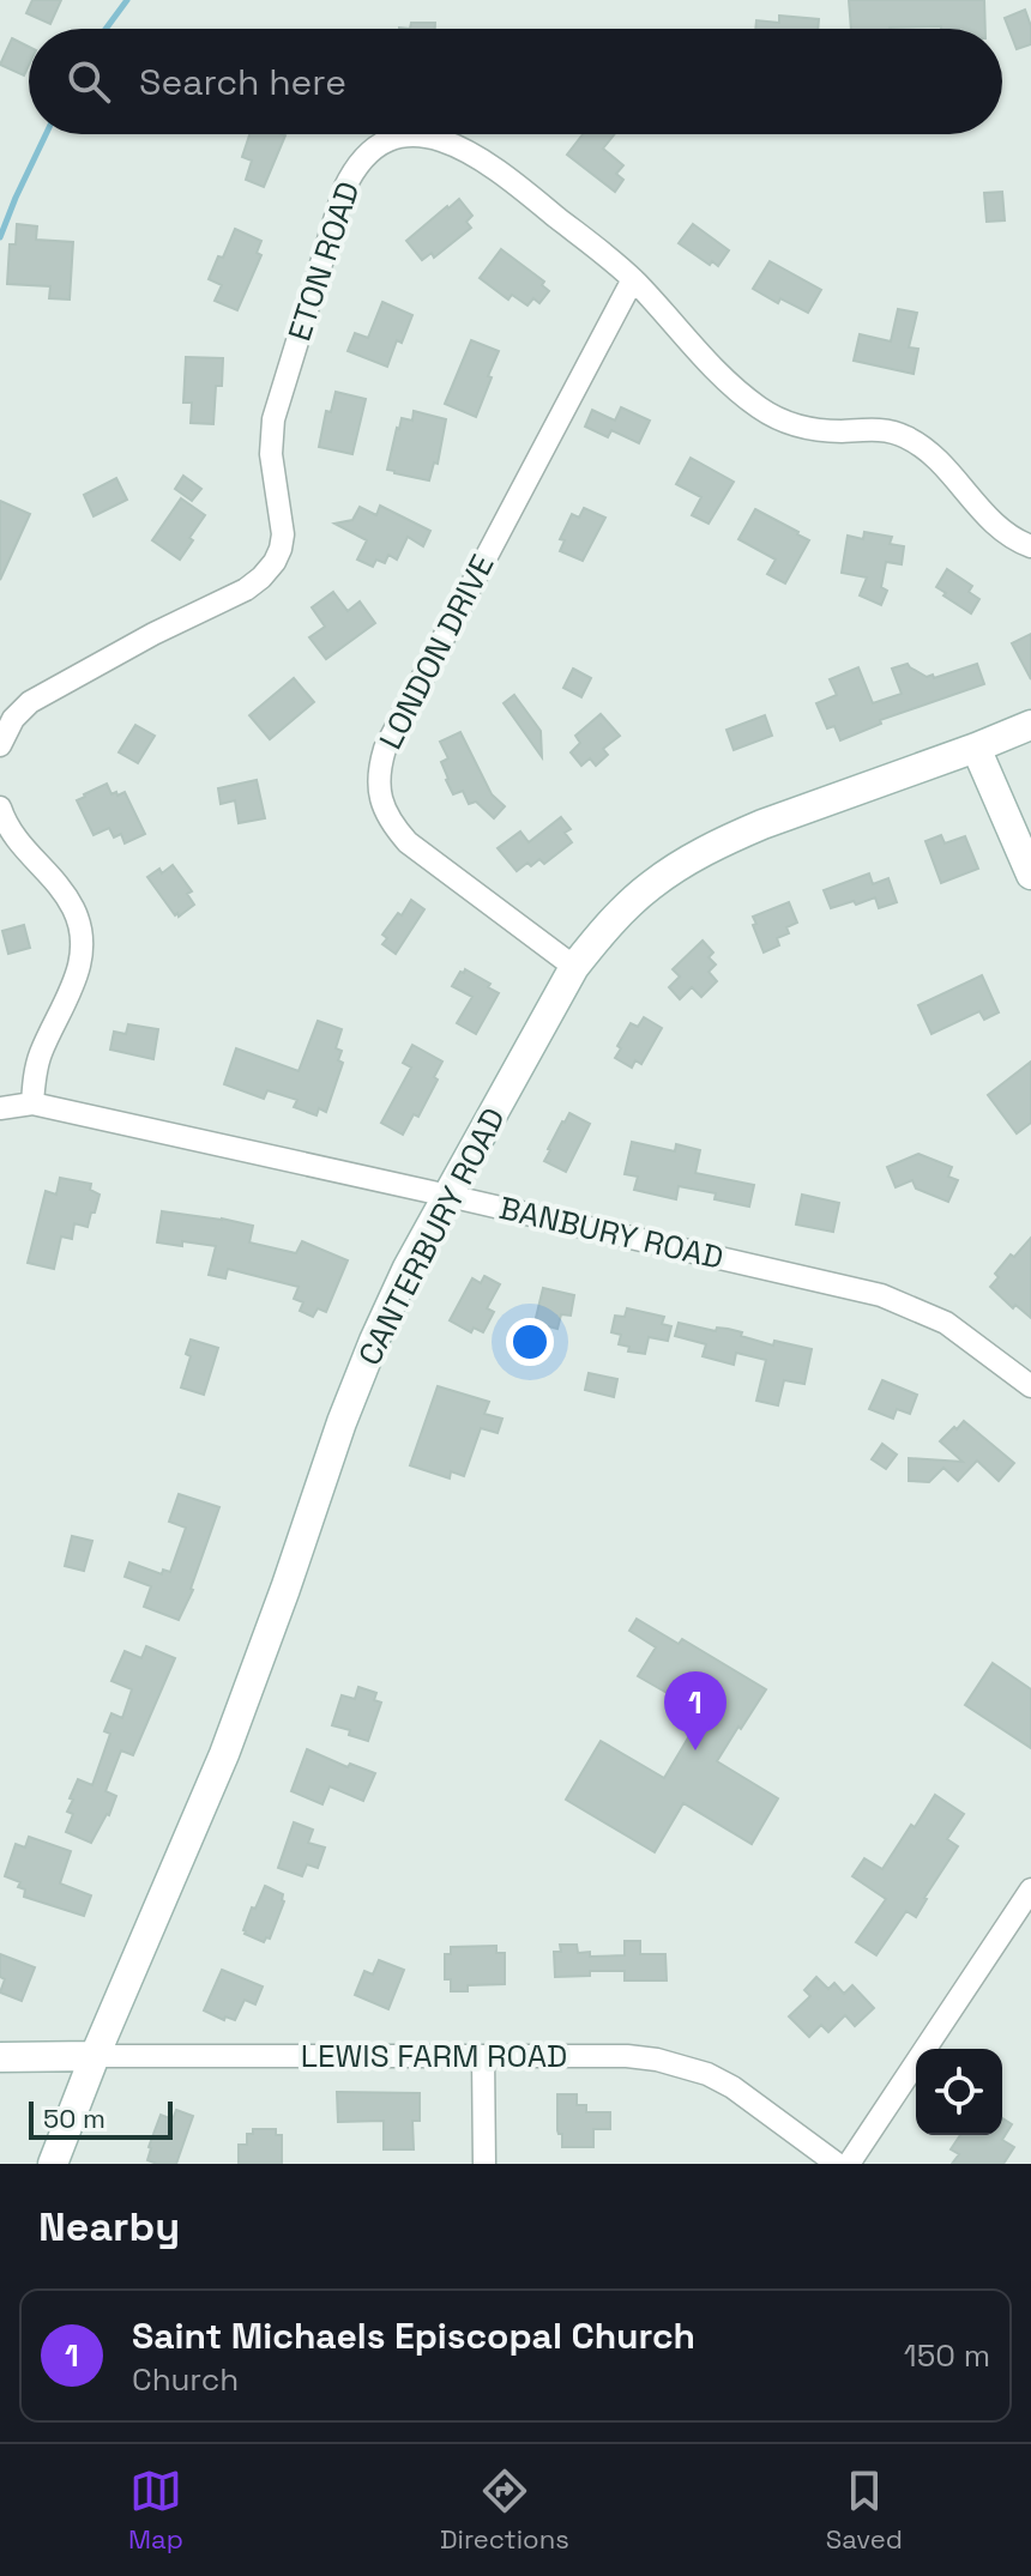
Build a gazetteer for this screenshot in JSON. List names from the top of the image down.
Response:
{
  "streets": {
    "street": [
      "ETON ROAD",
      "LONDON DRIVE",
      "BANBURY ROAD",
      "CANTERBURY ROAD",
      "LEWIS FARM ROAD"
    ]
  },
  "crossings": [
    ["ETON ROAD", "LONDON DRIVE"],
    ["LONDON DRIVE", "CANTERBURY ROAD"],
    ["BANBURY ROAD", "CANTERBURY ROAD"],
    ["CANTERBURY ROAD", "LEWIS FARM ROAD"]
  ],
  "scale_bar": "50 m",
  "page": {
    "search": "Search here",
    "pins": "1",
    "scale": "50 m",
    "heading": "Nearby",
    "list": [
      {
        "mark": "1",
        "name": "Saint Michaels Episcopal Church",
        "note": "Church",
        "value": "150 m"
      }
    ],
    "nav": ["Map", "Directions", "Saved"]
  }
}
